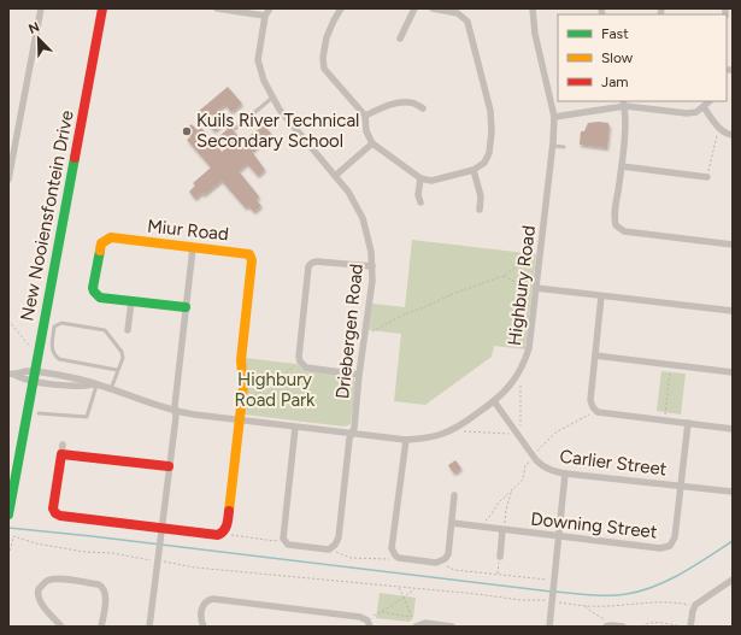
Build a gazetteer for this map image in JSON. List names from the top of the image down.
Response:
{
  "streets": {
    "street": [
      "New Nooiensfontein Drive",
      "Miur Road",
      "Highbury Road",
      "Driebergen Road",
      "Carlier Street",
      "Downing Street"
    ]
  },
  "crossings": [
    ["New Nooiensfontein Drive", "Highbury Road"],
    ["Miur Road", "Highbury Road"],
    ["Highbury Road", "Driebergen Road"],
    ["Highbury Road", "Carlier Street"],
    ["Carlier Street", "Downing Street"]
  ],
  "parks": ["Highbury Road Park"],
  "places": ["Kuils River Technical Secondary School"],
  "legend": ["Fast", "Slow", "Jam"],
  "north": "top left"
}
